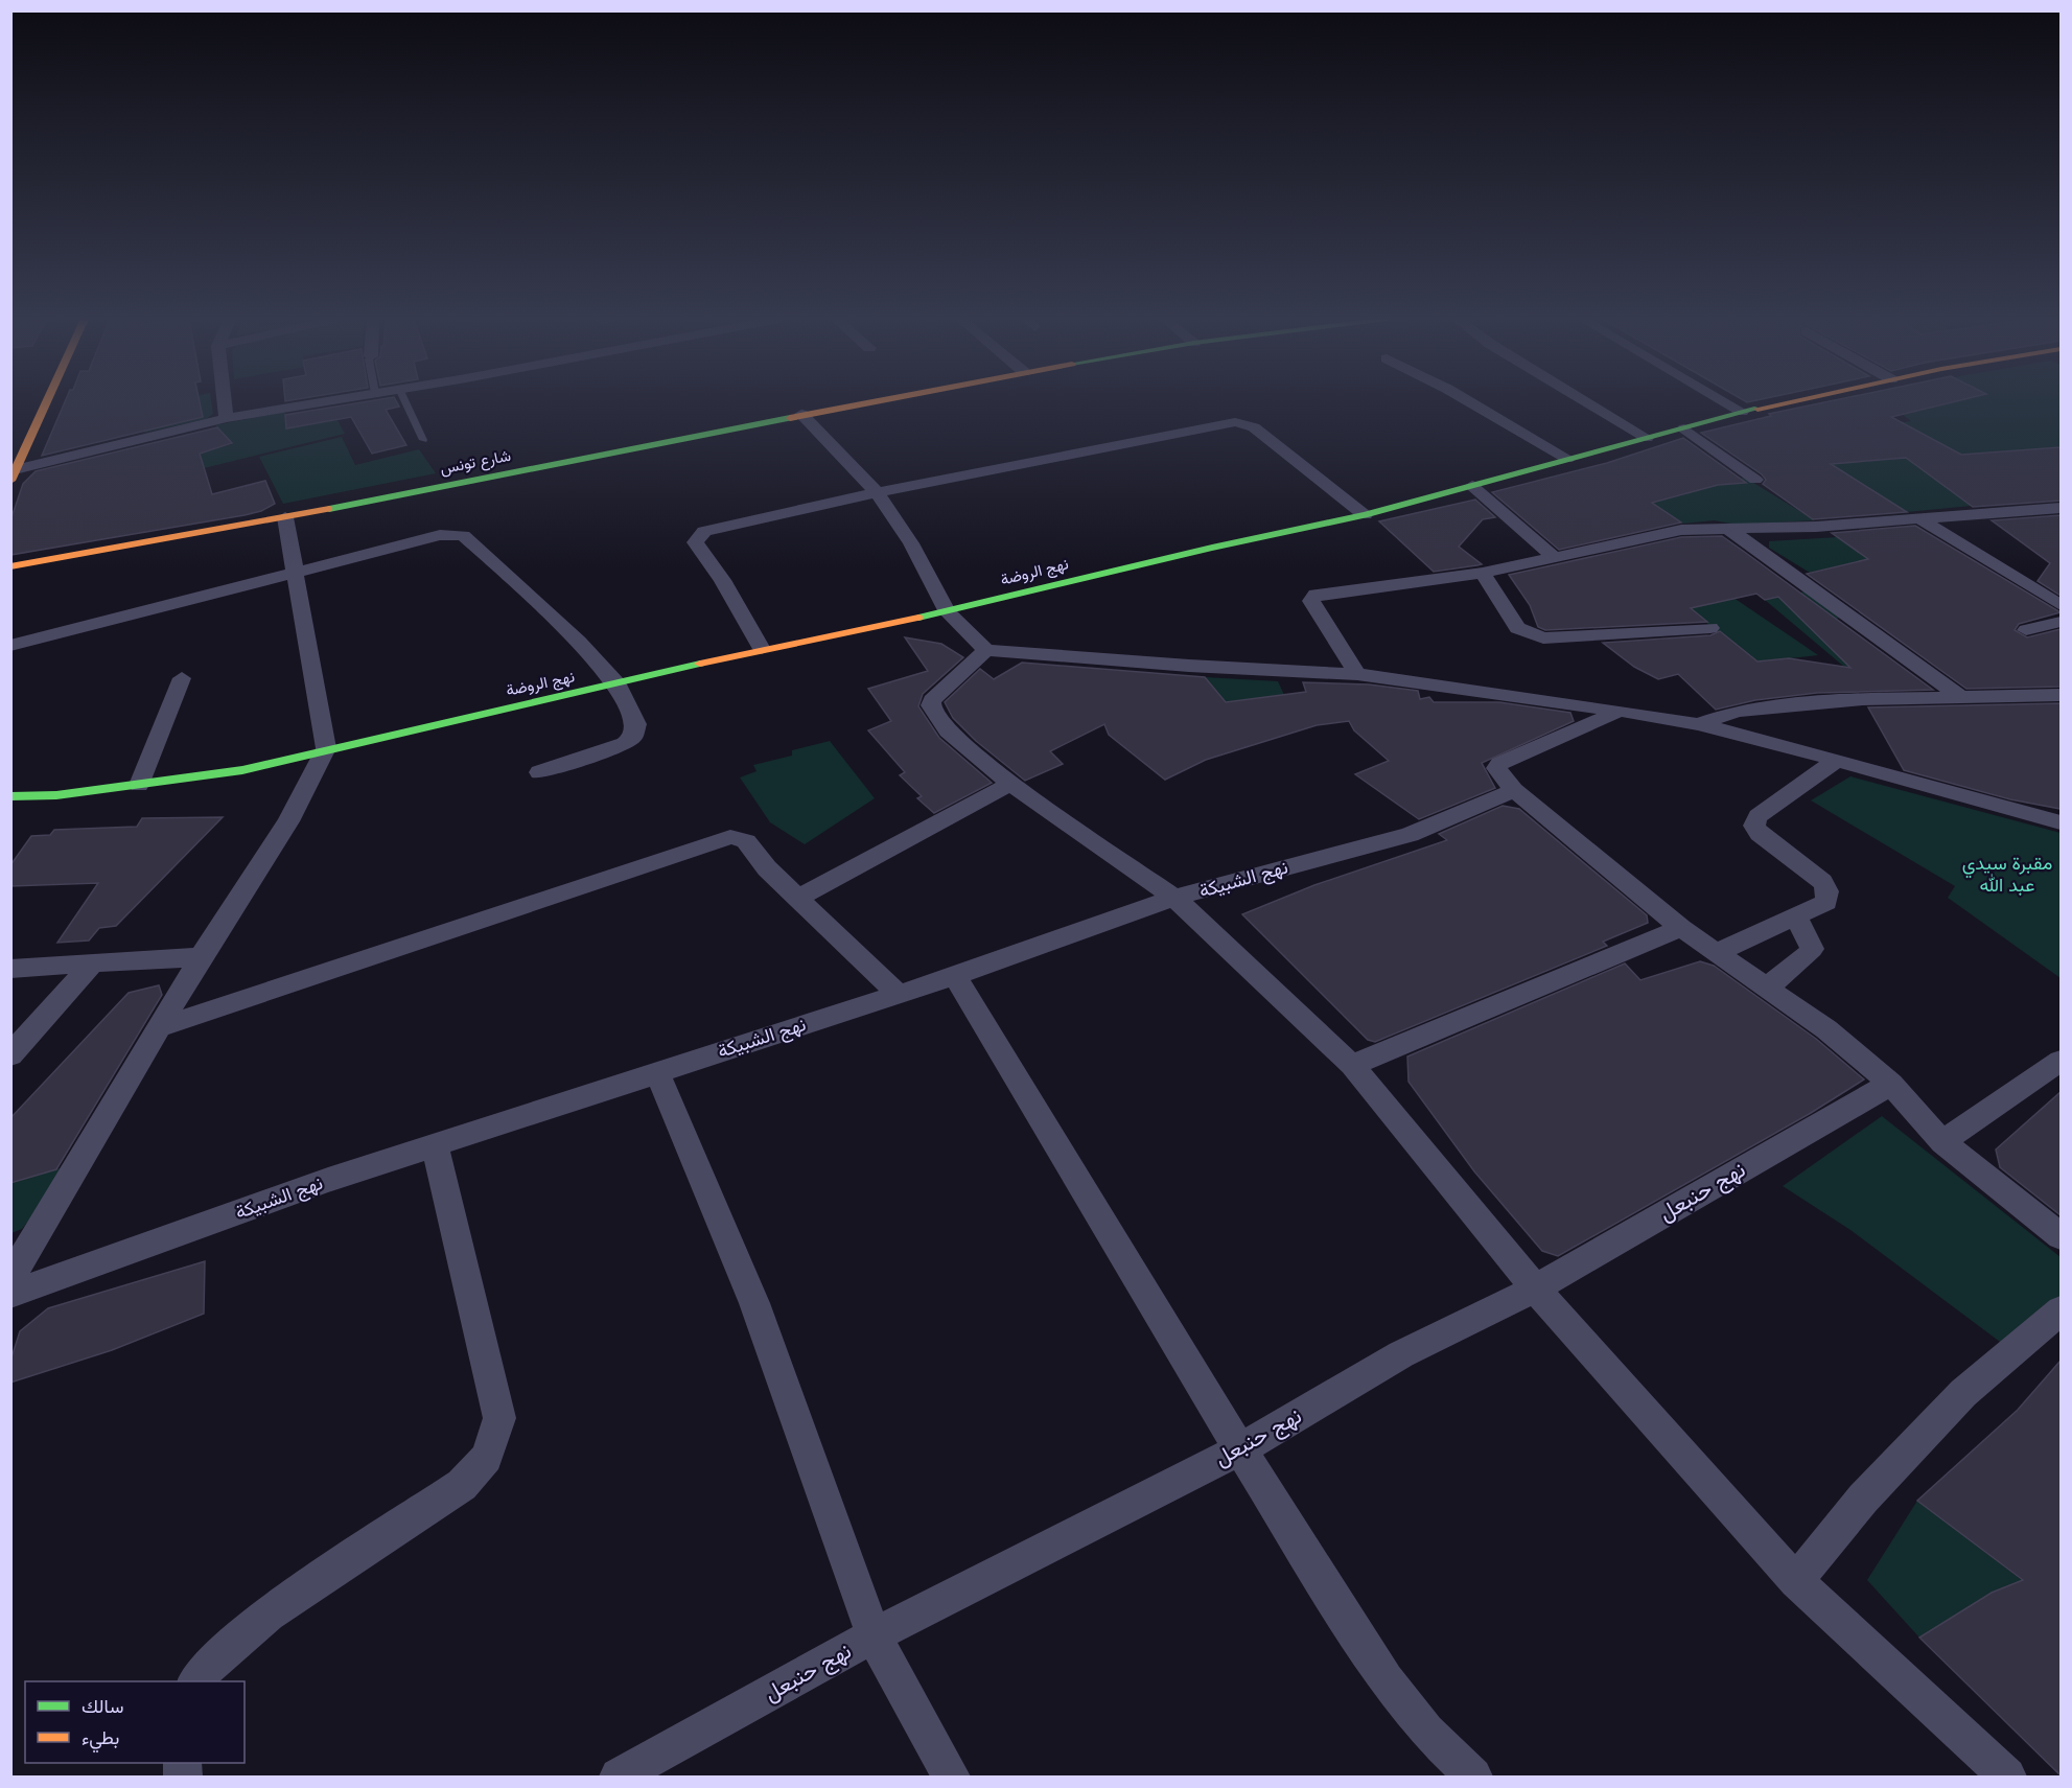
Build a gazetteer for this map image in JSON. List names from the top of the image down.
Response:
{
  "streets": {
    "street": [
      "شارع تونس",
      "نهج الروضة",
      "نهج الشبيكة",
      "نهج حنبعل"
    ]
  },
  "parks": ["مقبرة سيدي عبد الله"],
  "legend": ["سالك", "بطيء"]
}
